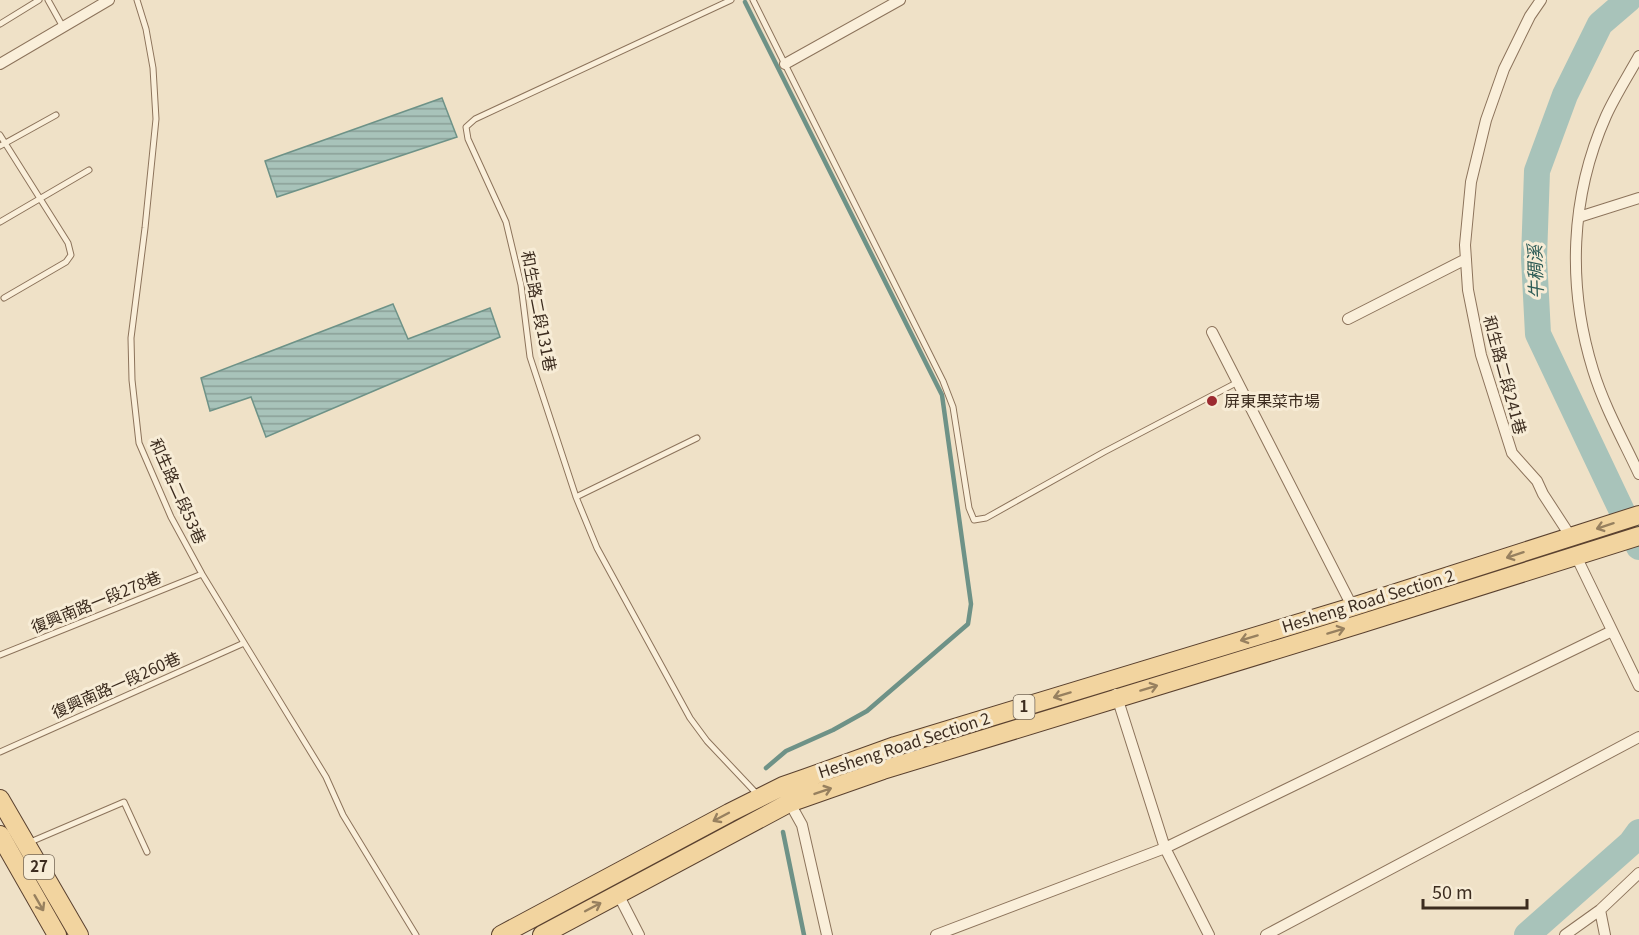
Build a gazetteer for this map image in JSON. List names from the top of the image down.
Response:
{
  "streets": {
    "main road": ["Hesheng Road Section 2", "1", "27"],
    "street": ["和生路二段241巷"],
    "lane": [
      "和生路二段131巷",
      "和生路二段53巷",
      "復興南路一段278巷",
      "復興南路一段260巷"
    ]
  },
  "crossings": [
    ["和生路二段131巷", "Hesheng Road Section 2"],
    ["和生路二段241巷", "Hesheng Road Section 2"],
    ["和生路二段241巷", "1"],
    ["和生路二段53巷", "復興南路一段278巷"],
    ["和生路二段53巷", "復興南路一段260巷"],
    ["Hesheng Road Section 2", "1"]
  ],
  "water": ["牛稠溪"],
  "places": ["屏東果菜市場"],
  "scale_bar": "50 m"
}
